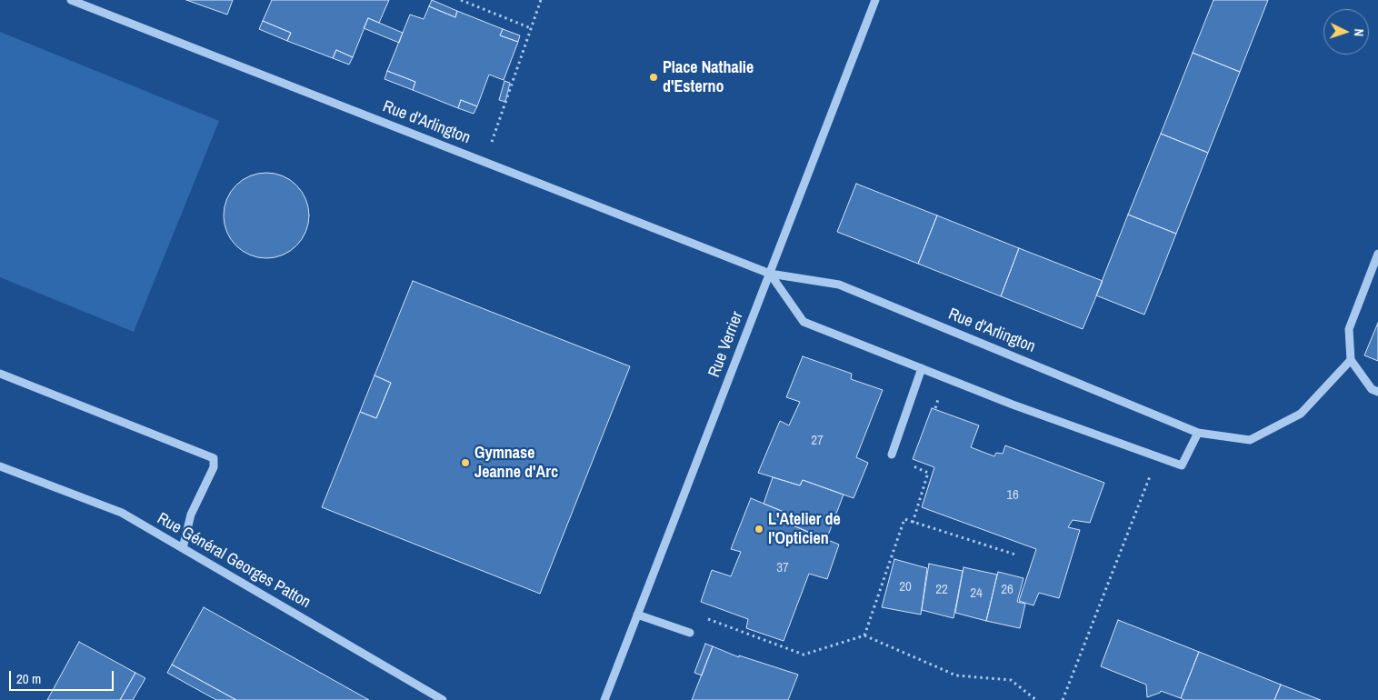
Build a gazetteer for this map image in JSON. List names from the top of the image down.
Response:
{
  "streets": {
    "street": ["Rue d'Arlington", "Rue Verrier", "Rue Général Georges Patton"]
  },
  "crossings": [
    ["Rue d'Arlington", "Rue Verrier"]
  ],
  "places": ["Place Nathalie d'Esterno", "Gymnase Jeanne d'Arc", "L'Atelier de l'Opticien"],
  "house_numbers": [
    "27",
    "16",
    "37",
    "20",
    "22",
    "26",
    "24"
  ],
  "scale_bar": "20 m",
  "north": "right"
}
